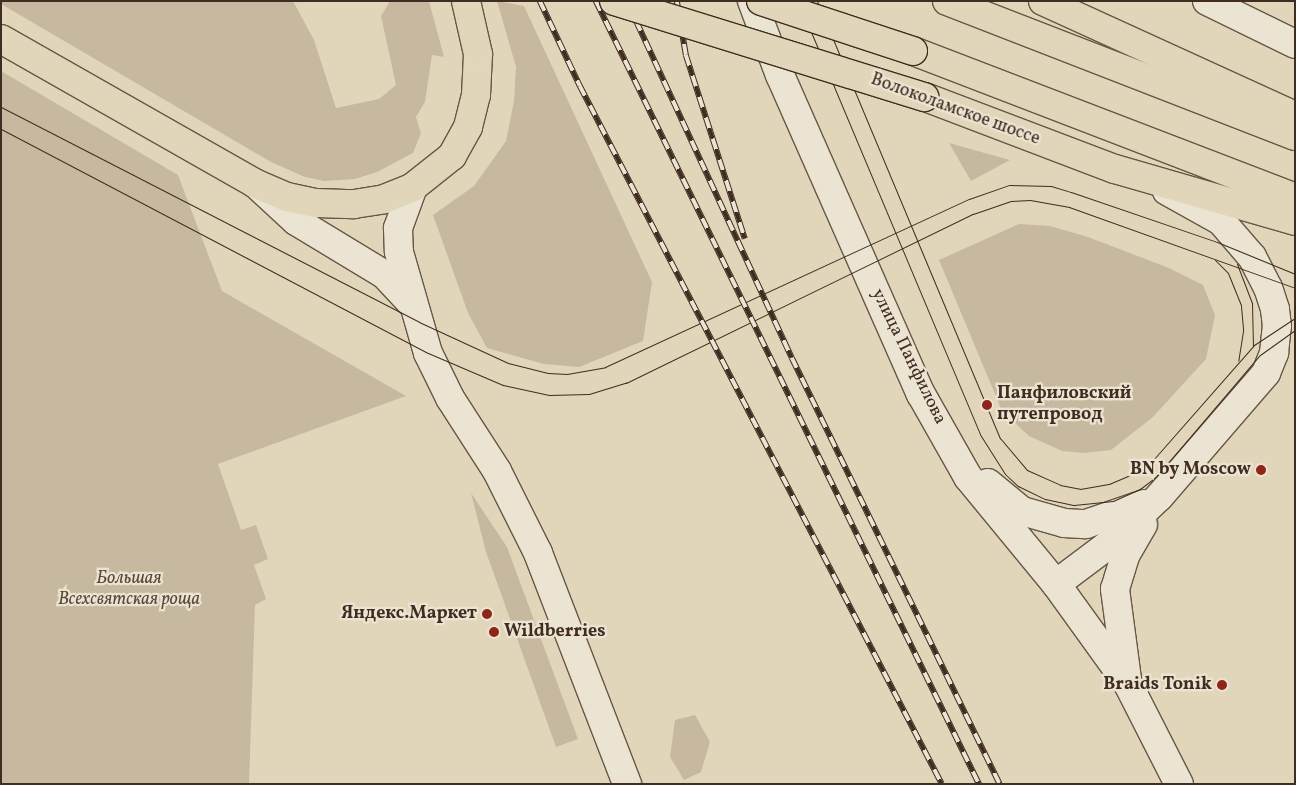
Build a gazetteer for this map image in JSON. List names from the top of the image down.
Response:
{
  "streets": {
    "main road": ["Волоколамское шоссе"],
    "street": ["улица Панфилова"]
  },
  "parks": ["Большая Всехсвятская роща"],
  "places": [
    "Панфиловский путепровод",
    "BN by Moscow",
    "Яндекс.Маркет",
    "Wildberries",
    "Braids Tonik"
  ]
}
